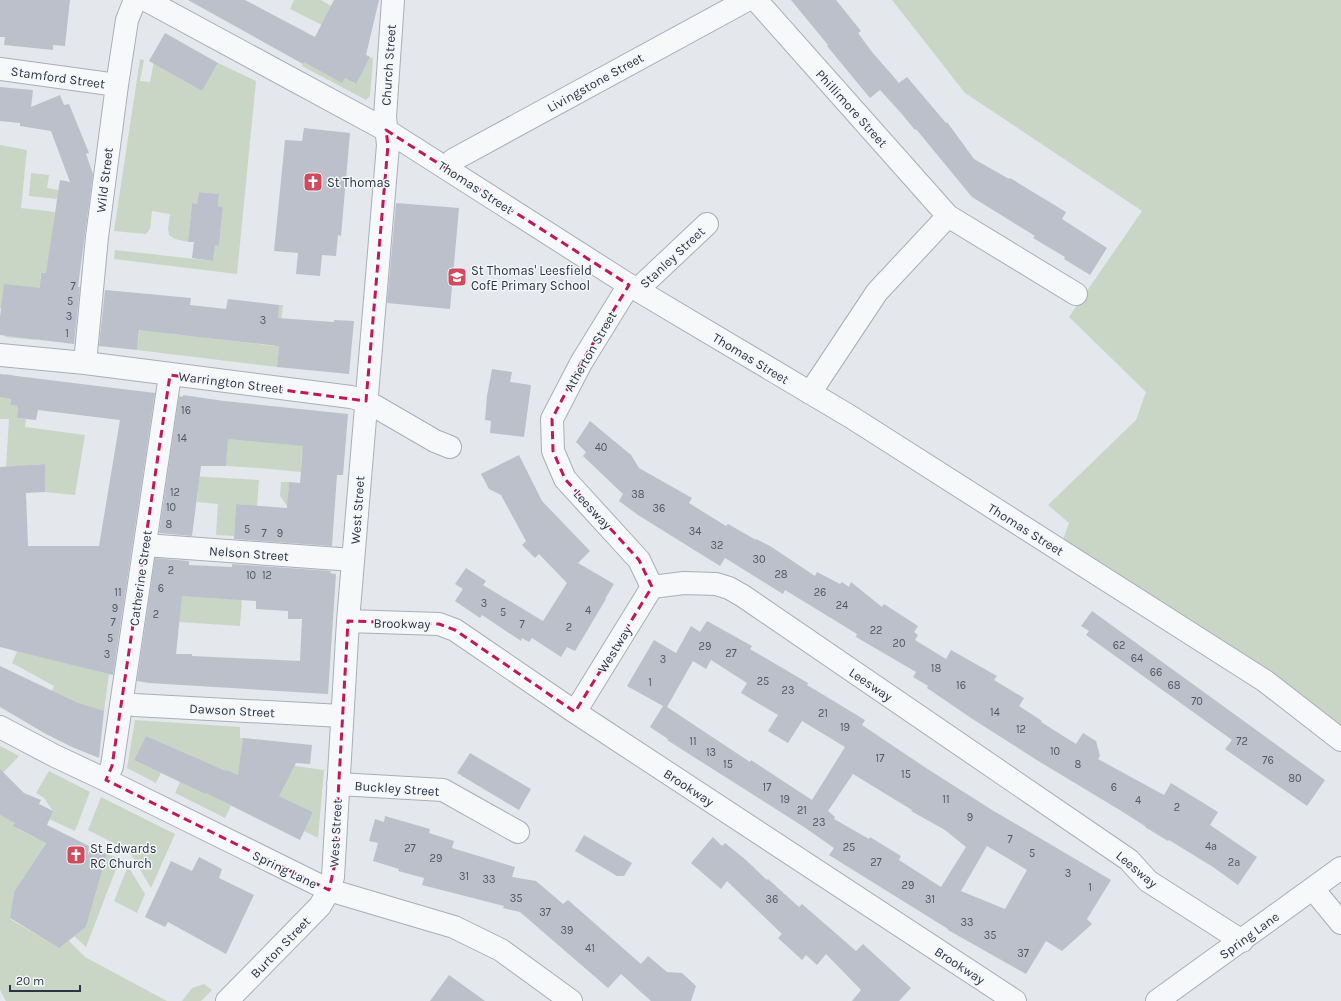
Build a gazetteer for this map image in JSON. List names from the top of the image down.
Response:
{
  "streets": {
    "street": [
      "Church Street",
      "Stamford Street",
      "Livingstone Street",
      "Phillimore Street",
      "Wild Street",
      "Thomas Street",
      "Stanley Street",
      "Atherton Street",
      "Warrington Street",
      "Leesway",
      "West Street",
      "Nelson Street",
      "Catherine Street",
      "Brookway",
      "Westway",
      "Dawson Street",
      "Buckley Street",
      "Spring Lane",
      "Burton Street"
    ]
  },
  "crossings": [
    ["Church Street", "Thomas Street"],
    ["Church Street", "West Street"],
    ["Stamford Street", "Wild Street"],
    ["Livingstone Street", "Thomas Street"],
    ["Wild Street", "Warrington Street"],
    ["Thomas Street", "Stanley Street"],
    ["Thomas Street", "Atherton Street"],
    ["Thomas Street", "West Street"],
    ["Stanley Street", "Atherton Street"],
    ["Atherton Street", "Leesway"],
    ["Warrington Street", "West Street"],
    ["Warrington Street", "Catherine Street"],
    ["Leesway", "Westway"],
    ["Leesway", "Spring Lane"],
    ["West Street", "Nelson Street"],
    ["West Street", "Brookway"],
    ["West Street", "Dawson Street"],
    ["West Street", "Buckley Street"],
    ["West Street", "Spring Lane"],
    ["West Street", "Burton Street"],
    ["Nelson Street", "Catherine Street"],
    ["Catherine Street", "Dawson Street"],
    ["Catherine Street", "Spring Lane"],
    ["Brookway", "Westway"],
    ["Spring Lane", "Burton Street"]
  ],
  "places": {
    "church": ["St Thomas", "St Edwards RC Church"],
    "school or university": ["St Thomas' Leesfield CofE Primary School"]
  },
  "house_numbers": [
    "7",
    "5",
    "3",
    "3",
    "1",
    "16",
    "14",
    "40",
    "12",
    "38",
    "10",
    "36",
    "8",
    "5",
    "34",
    "7",
    "9",
    "32",
    "30",
    "2",
    "28",
    "10",
    "12",
    "6",
    "11",
    "26",
    "3",
    "24",
    "9",
    "4",
    "5",
    "2",
    "7",
    "7",
    "2",
    "22",
    "5",
    "20",
    "62",
    "29",
    "27",
    "3",
    "64",
    "3",
    "18",
    "66",
    "25",
    "1",
    "16",
    "68",
    "23",
    "70",
    "14",
    "21",
    "19",
    "12",
    "11",
    "72",
    "10",
    "13",
    "17",
    "76",
    "15",
    "8",
    "15",
    "80",
    "17",
    "6",
    "19",
    "11",
    "4",
    "2",
    "21",
    "9",
    "23",
    "7",
    "4a",
    "25",
    "27",
    "5",
    "29",
    "27",
    "2a",
    "3",
    "31",
    "33",
    "29",
    "1",
    "35",
    "36",
    "31",
    "37",
    "33",
    "39",
    "35",
    "41",
    "37"
  ],
  "scale_bar": "20 m"
}
